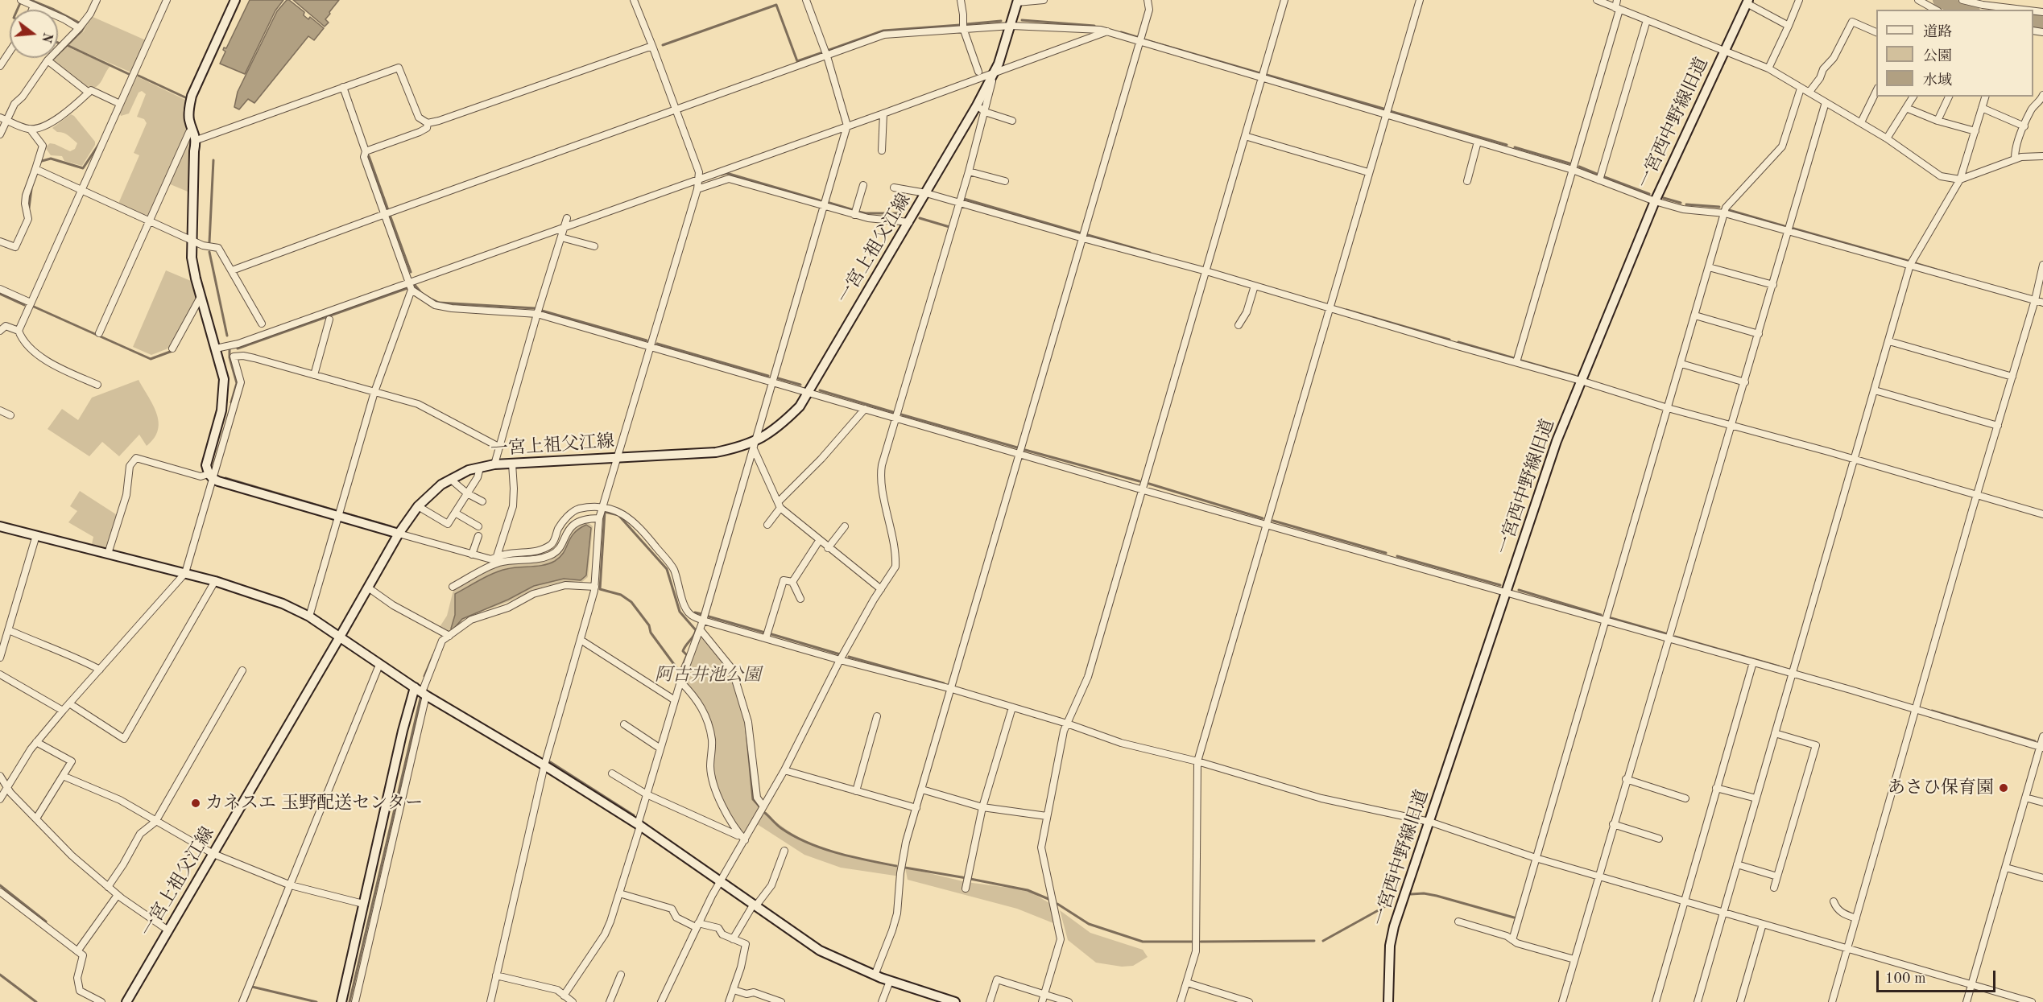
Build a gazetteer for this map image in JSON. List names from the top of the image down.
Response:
{
  "streets": {
    "street": ["一宮西中野線旧道", "一宮上祖父江線"]
  },
  "parks": ["阿古井池公園"],
  "places": ["あさひ保育園", "カネスエ 玉野配送センター"],
  "legend": ["道路", "公園", "水域"],
  "scale_bar": "100 m",
  "north": "right"
}
